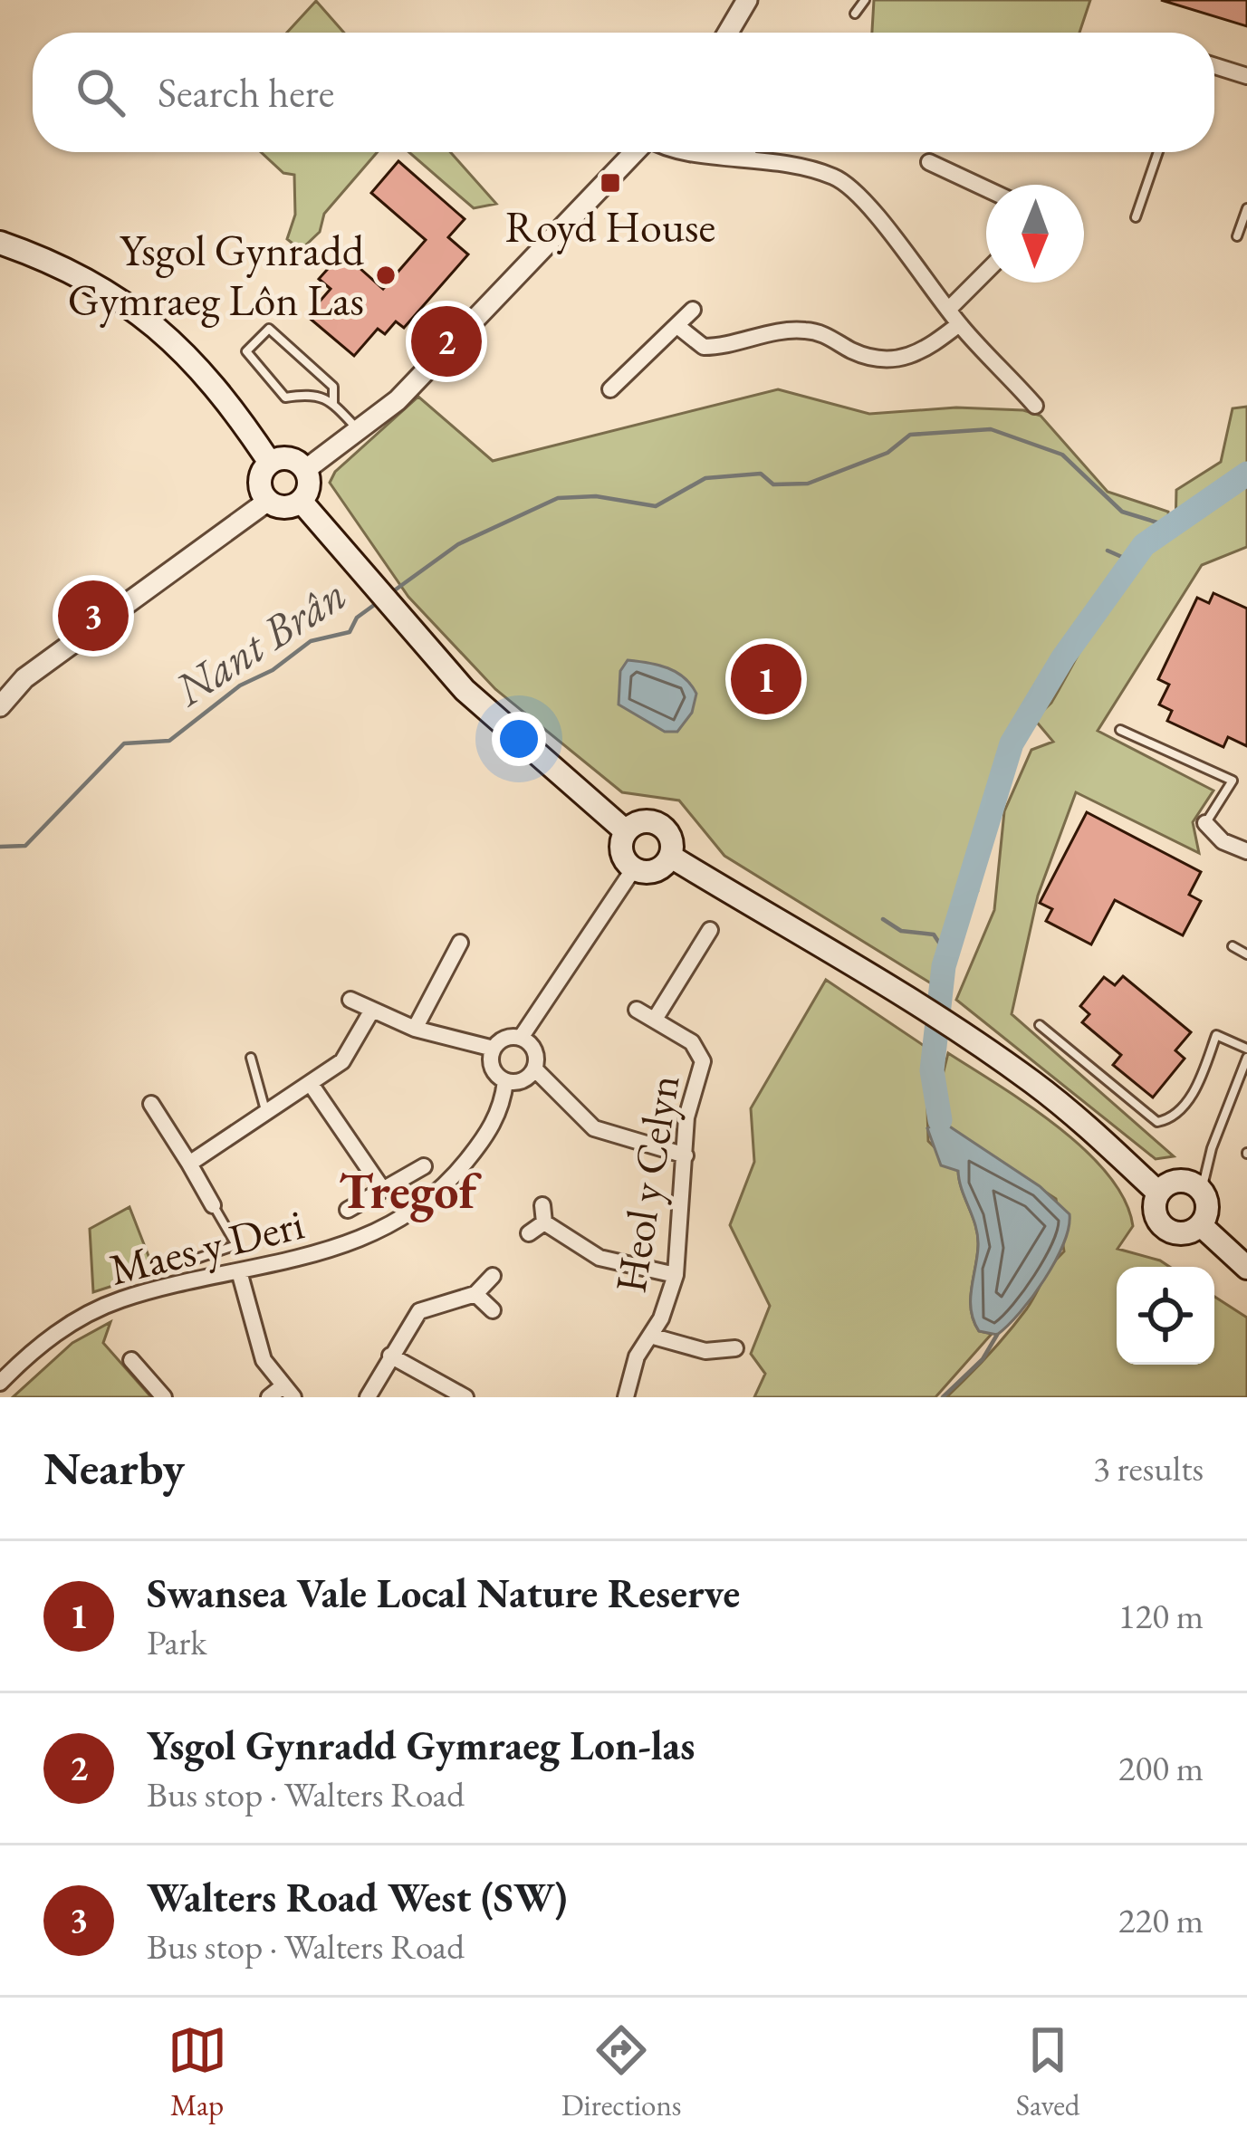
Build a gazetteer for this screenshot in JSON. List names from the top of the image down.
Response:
{
  "streets": {
    "street": ["Heol y Celyn", "Maes y Deri"]
  },
  "districts": ["Tregof"],
  "water": ["Nant Brân"],
  "places": {
    "transit": ["Royd House"],
    "other": ["Ysgol Gynradd Gymraeg Lôn Las"]
  },
  "north": "bottom",
  "page": {
    "search": "Search here",
    "pins": ["2", "3", "1"],
    "heading": ["Nearby", "3 results"],
    "list": [
      {
        "mark": "1",
        "name": "Swansea Vale Local Nature Reserve",
        "note": "Park",
        "value": "120 m"
      },
      {
        "mark": "2",
        "name": "Ysgol Gynradd Gymraeg Lon-las",
        "note": "Bus stop · Walters Road",
        "value": "200 m"
      },
      {
        "mark": "3",
        "name": "Walters Road West (SW)",
        "note": "Bus stop · Walters Road",
        "value": "220 m"
      }
    ],
    "nav": ["Map", "Directions", "Saved"]
  }
}
